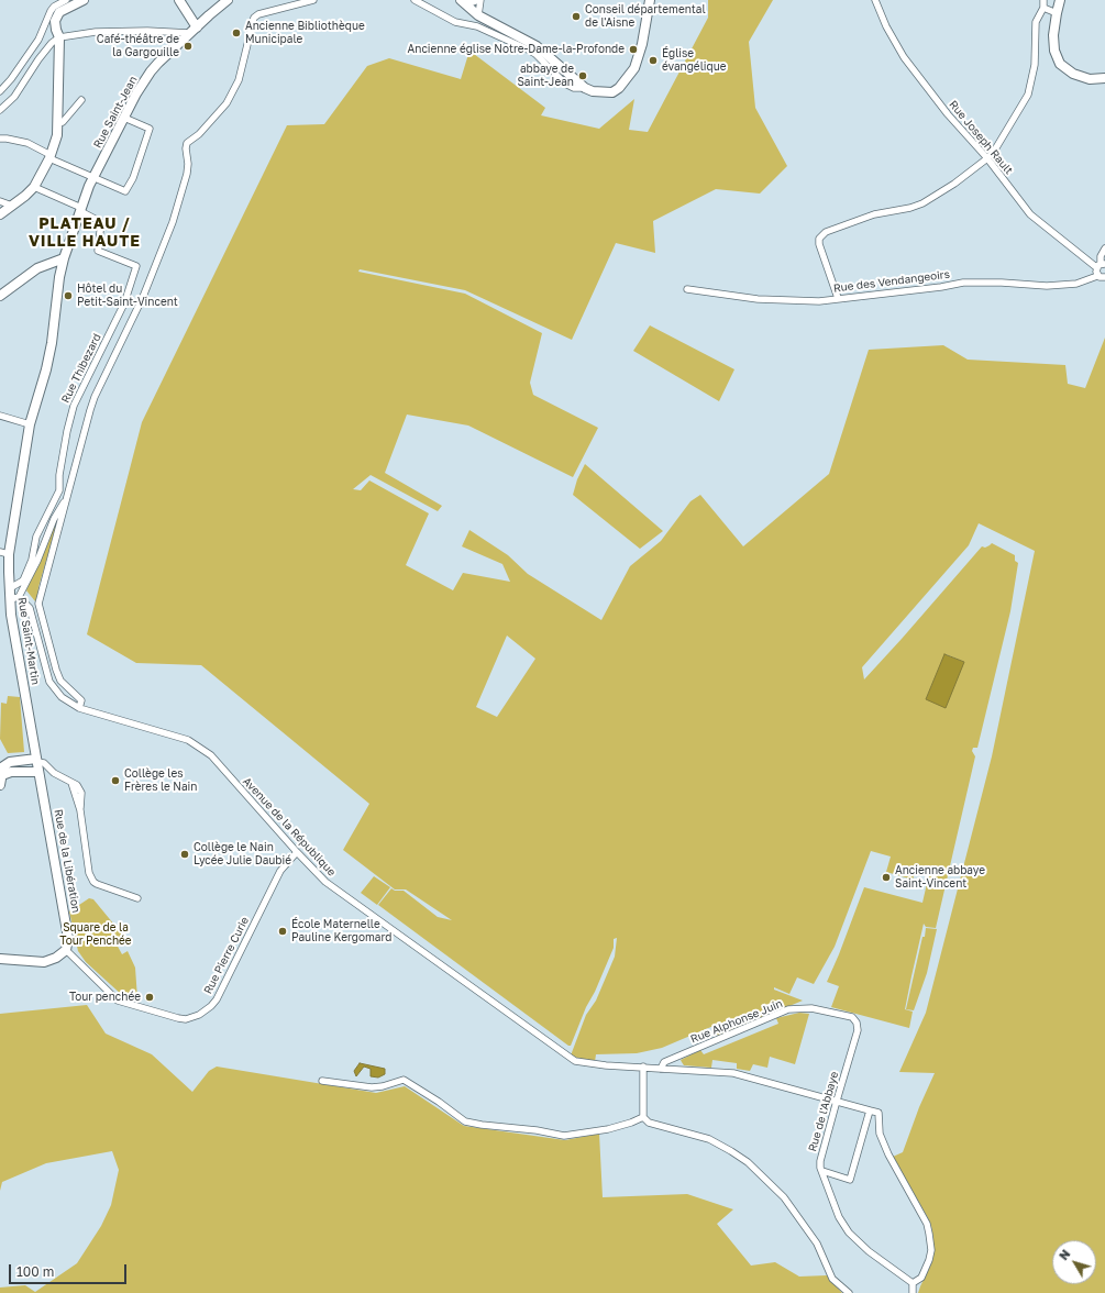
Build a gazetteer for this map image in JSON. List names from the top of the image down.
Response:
{
  "streets": {
    "main road": ["Rue Saint-Jean", "Rue Saint-Martin", "Rue de la Libération"],
    "street": [
      "Rue Joseph Rault",
      "Rue des Vendangeoirs",
      "Rue Thibezard",
      "Avenue de la République",
      "Rue Pierre Curie",
      "Rue Alphonse Juin",
      "Rue de l'Abbaye"
    ]
  },
  "crossings": [
    ["Rue Saint-Jean", "Rue Thibezard"],
    ["Rue Saint-Jean", "Rue Saint-Martin"],
    ["Rue Thibezard", "Rue Saint-Martin"],
    ["Rue Saint-Martin", "Avenue de la République"],
    ["Rue Saint-Martin", "Rue de la Libération"],
    ["Avenue de la République", "Rue Pierre Curie"],
    ["Avenue de la République", "Rue Alphonse Juin"],
    ["Avenue de la République", "Rue de l'Abbaye"],
    ["Rue de la Libération", "Rue Pierre Curie"],
    ["Rue Alphonse Juin", "Rue de l'Abbaye"]
  ],
  "districts": ["PLATEAU / VILLE HAUTE"],
  "parks": ["Square de la Tour Penchée"],
  "places": [
    "Conseil départemental de l'Aisne",
    "Ancienne Bibliothèque Municipale",
    "Café-théâtre de la Gargouille",
    "Ancienne église Notre-Dame-la-Profonde",
    "Église évangélique",
    "abbaye de Saint-Jean",
    "Hôtel du Petit-Saint-Vincent",
    "Collège les Frères le Nain",
    "Collège le Nain Lycée Julie Daubié",
    "Ancienne abbaye Saint-Vincent",
    "École Maternelle Pauline Kergomard",
    "Tour penchée"
  ],
  "scale_bar": "100 m",
  "north": "top left"
}
